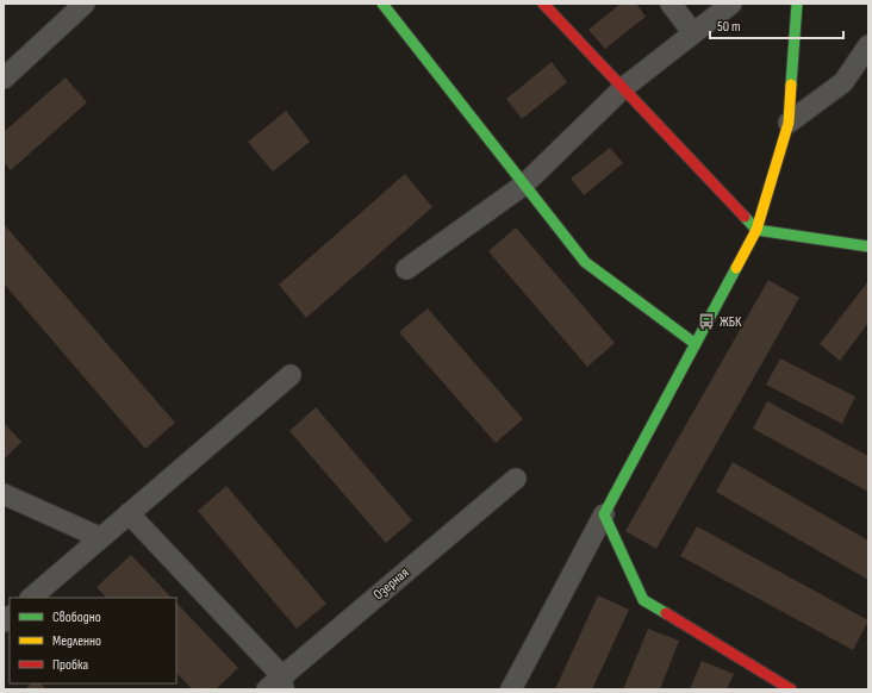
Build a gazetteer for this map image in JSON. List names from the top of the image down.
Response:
{
  "streets": {
    "street": ["Озерная"]
  },
  "places": {
    "bus stop": ["ЖБК"]
  },
  "legend": ["Свободно", "Медленно", "Пробка"],
  "scale_bar": "50 m"
}
